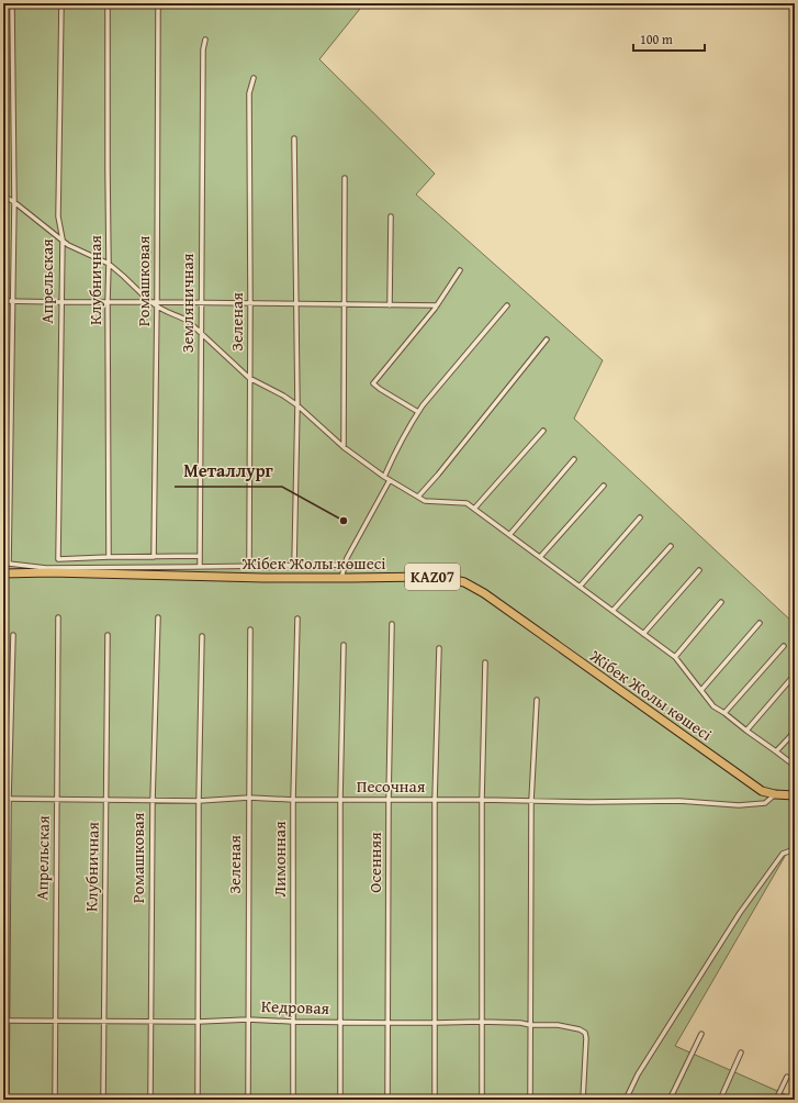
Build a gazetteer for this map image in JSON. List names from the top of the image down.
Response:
{
  "streets": {
    "highway": ["Жібек Жолы көшесі", "KAZ07"],
    "street": [
      "Клубничная",
      "Апрельская",
      "Ромашковая",
      "Земляничная",
      "Зеленая",
      "Песочная",
      "Лимонная",
      "Осенняя",
      "Кедровая"
    ]
  },
  "crossings": [
    ["Клубничная", "Апрельская"],
    ["Клубничная", "Песочная"],
    ["Клубничная", "Кедровая"],
    ["Апрельская", "Песочная"],
    ["Апрельская", "Кедровая"],
    ["Ромашковая", "Песочная"],
    ["Ромашковая", "Кедровая"],
    ["Зеленая", "Песочная"],
    ["Зеленая", "Кедровая"],
    ["Жібек Жолы көшесі", "Песочная"],
    ["Песочная", "Лимонная"],
    ["Песочная", "Осенняя"],
    ["Лимонная", "Кедровая"],
    ["Осенняя", "Кедровая"]
  ],
  "places": ["Металлург"],
  "scale_bar": "100 m"
}
